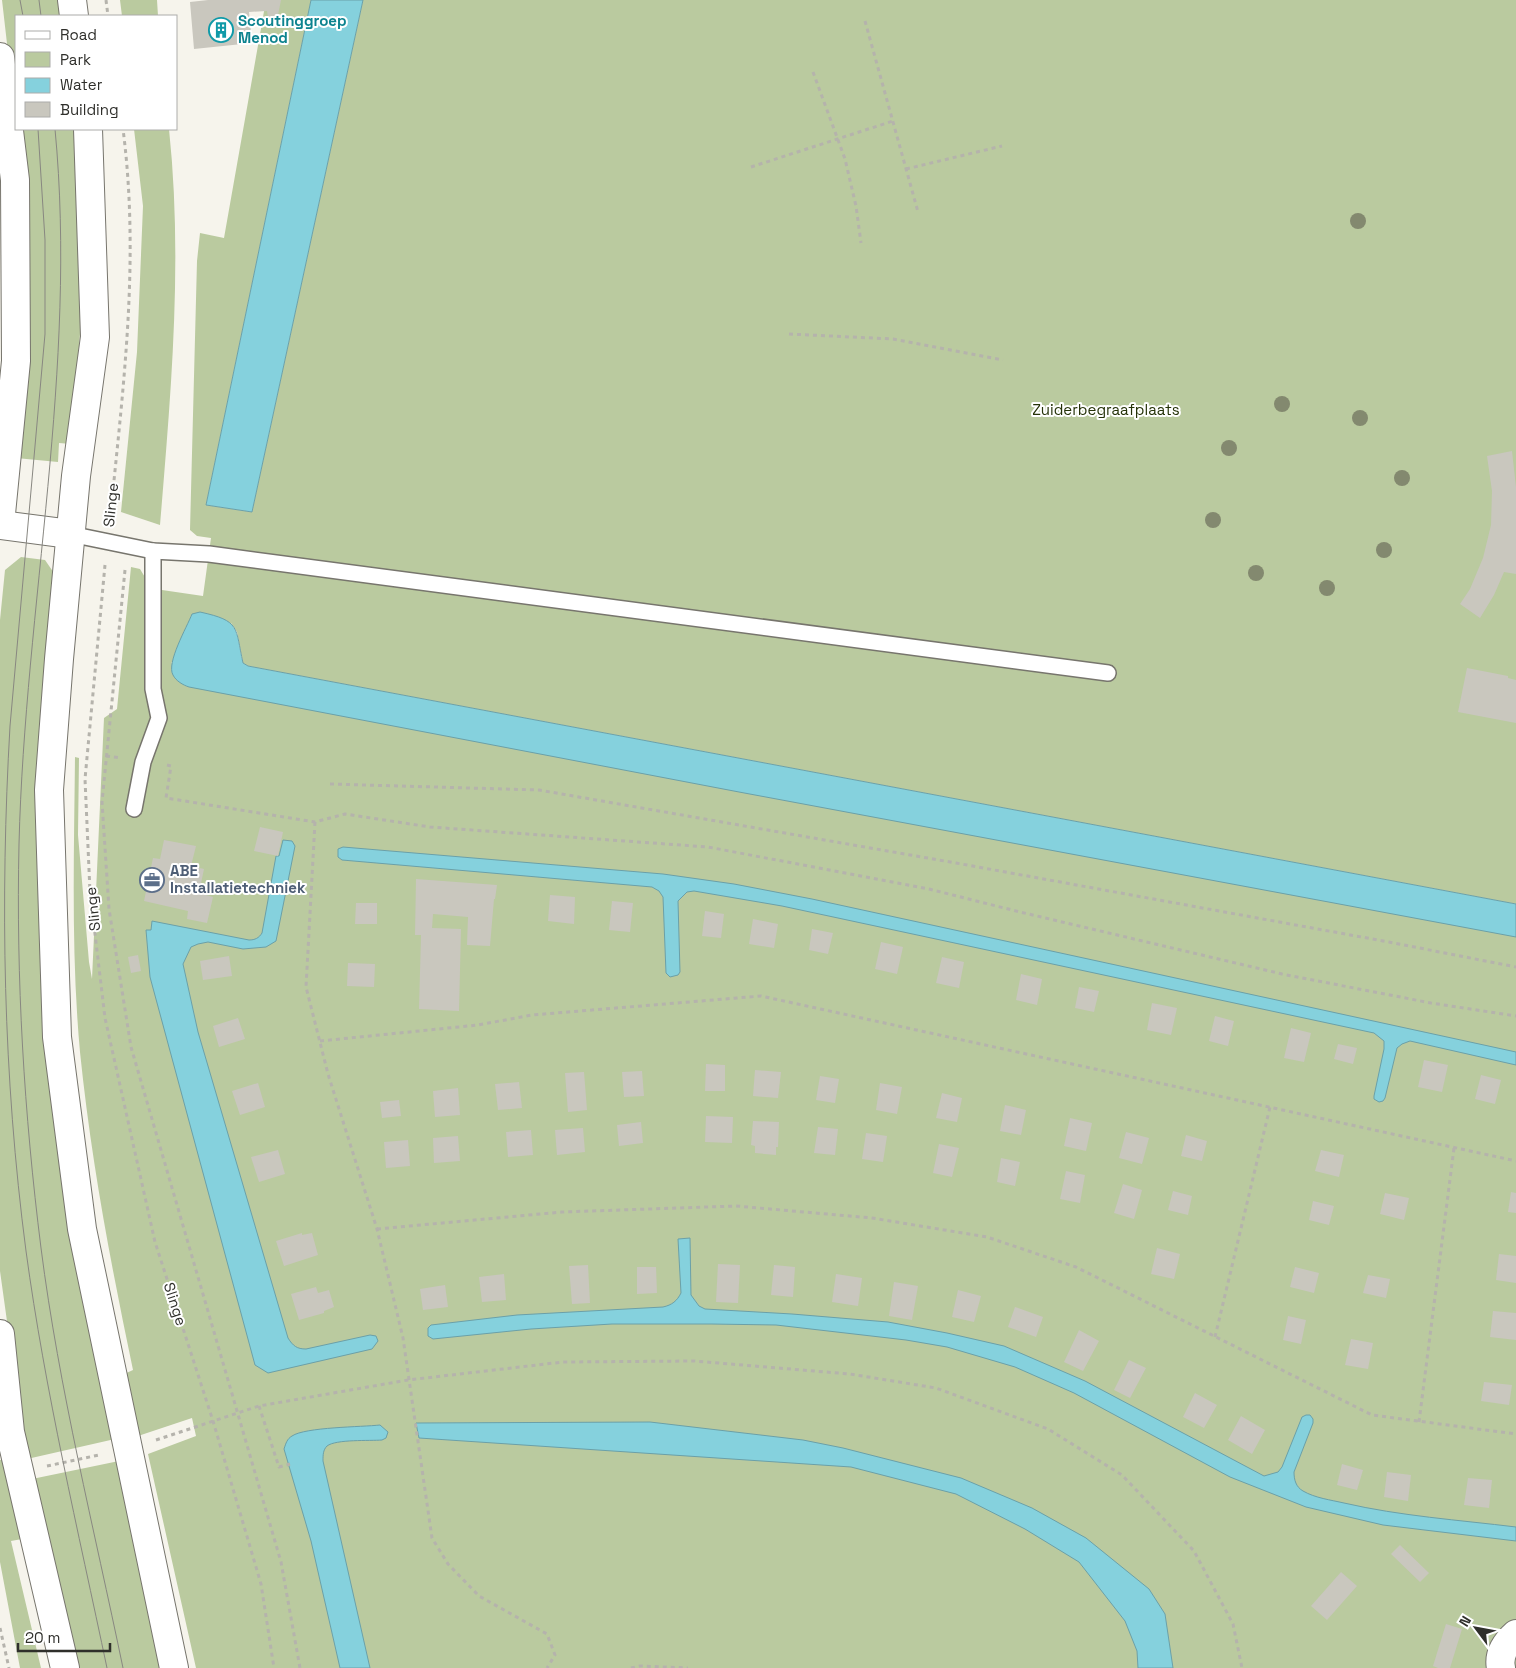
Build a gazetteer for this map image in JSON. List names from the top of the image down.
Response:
{
  "streets": {
    "path": ["Slinge"]
  },
  "parks": ["Zuiderbegraafplaats"],
  "places": {
    "building": ["Scoutinggroep Menod"],
    "office": ["ABE Installatietechniek"]
  },
  "legend": [
    "Road",
    "Park",
    "Water",
    "Building"
  ],
  "scale_bar": "20 m",
  "north": "top left"
}
